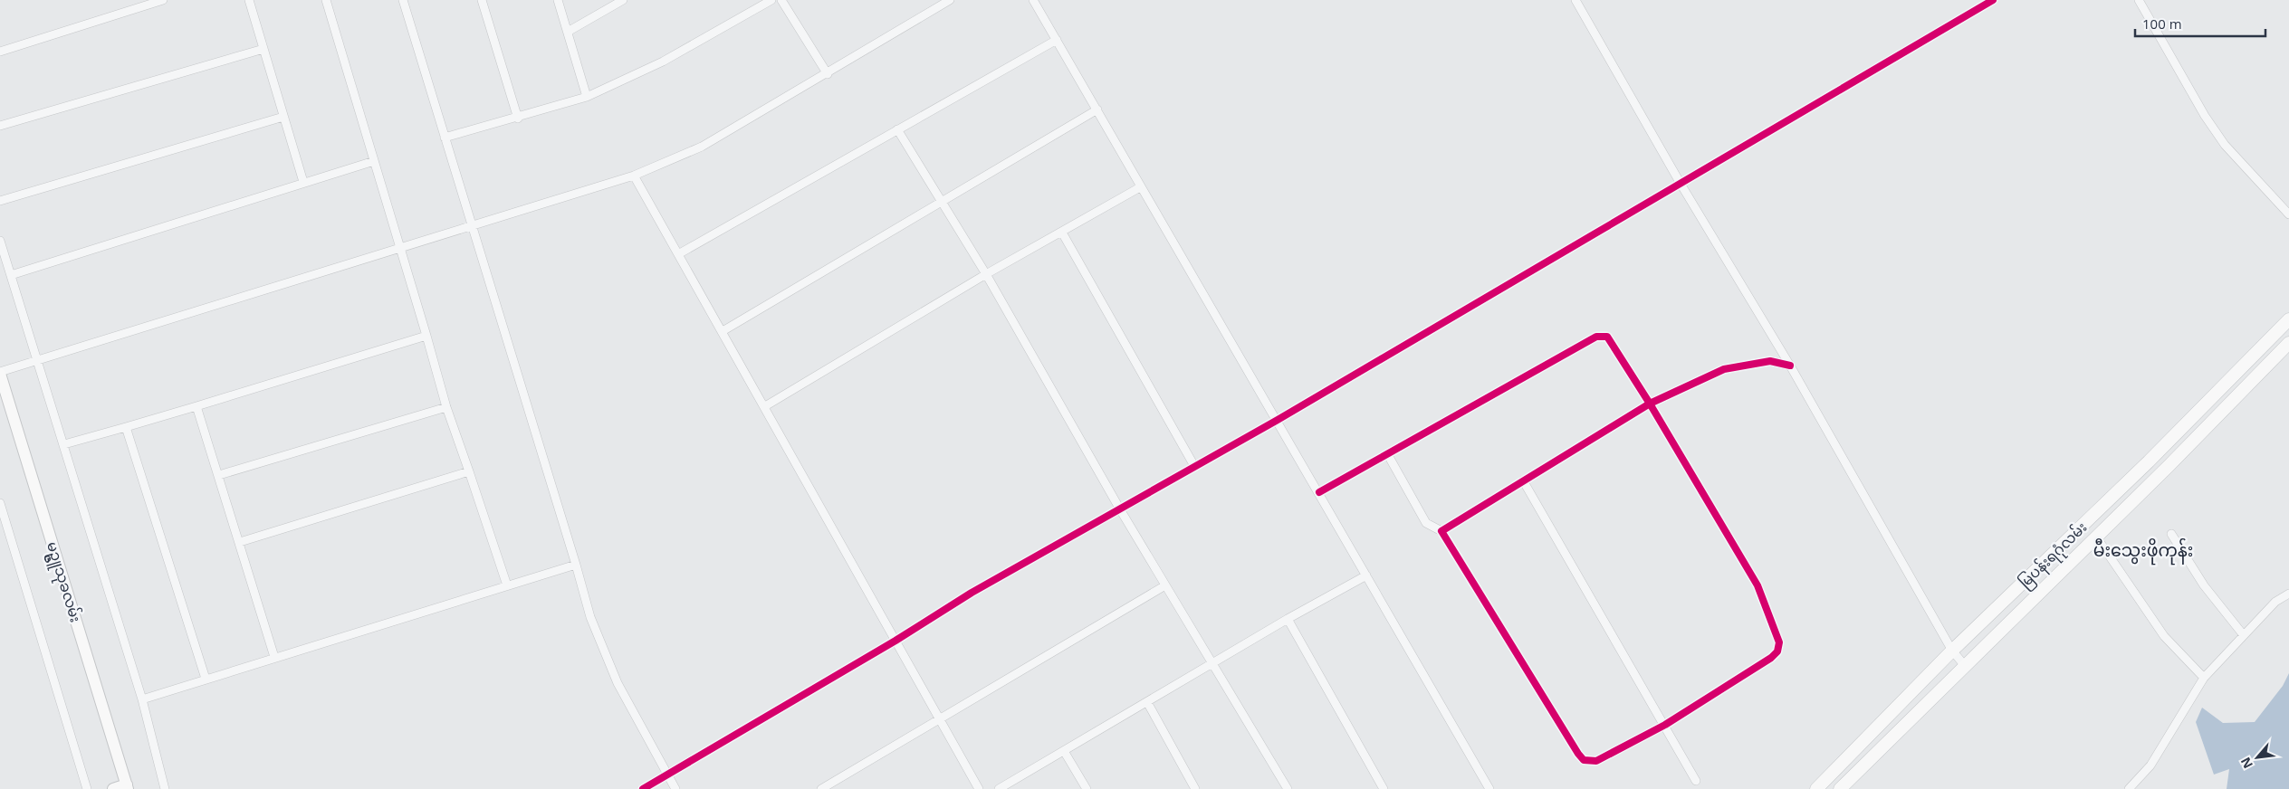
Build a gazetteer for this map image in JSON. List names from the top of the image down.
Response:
{
  "streets": {
    "main road": ["မြပန်းရဂုံလမ်း"],
    "street": ["မဥ္ဇူသုခလမ်း"]
  },
  "districts": ["မီးသွေးဖိုကုန်း"],
  "scale_bar": "100 m",
  "north": "bottom left"
}
